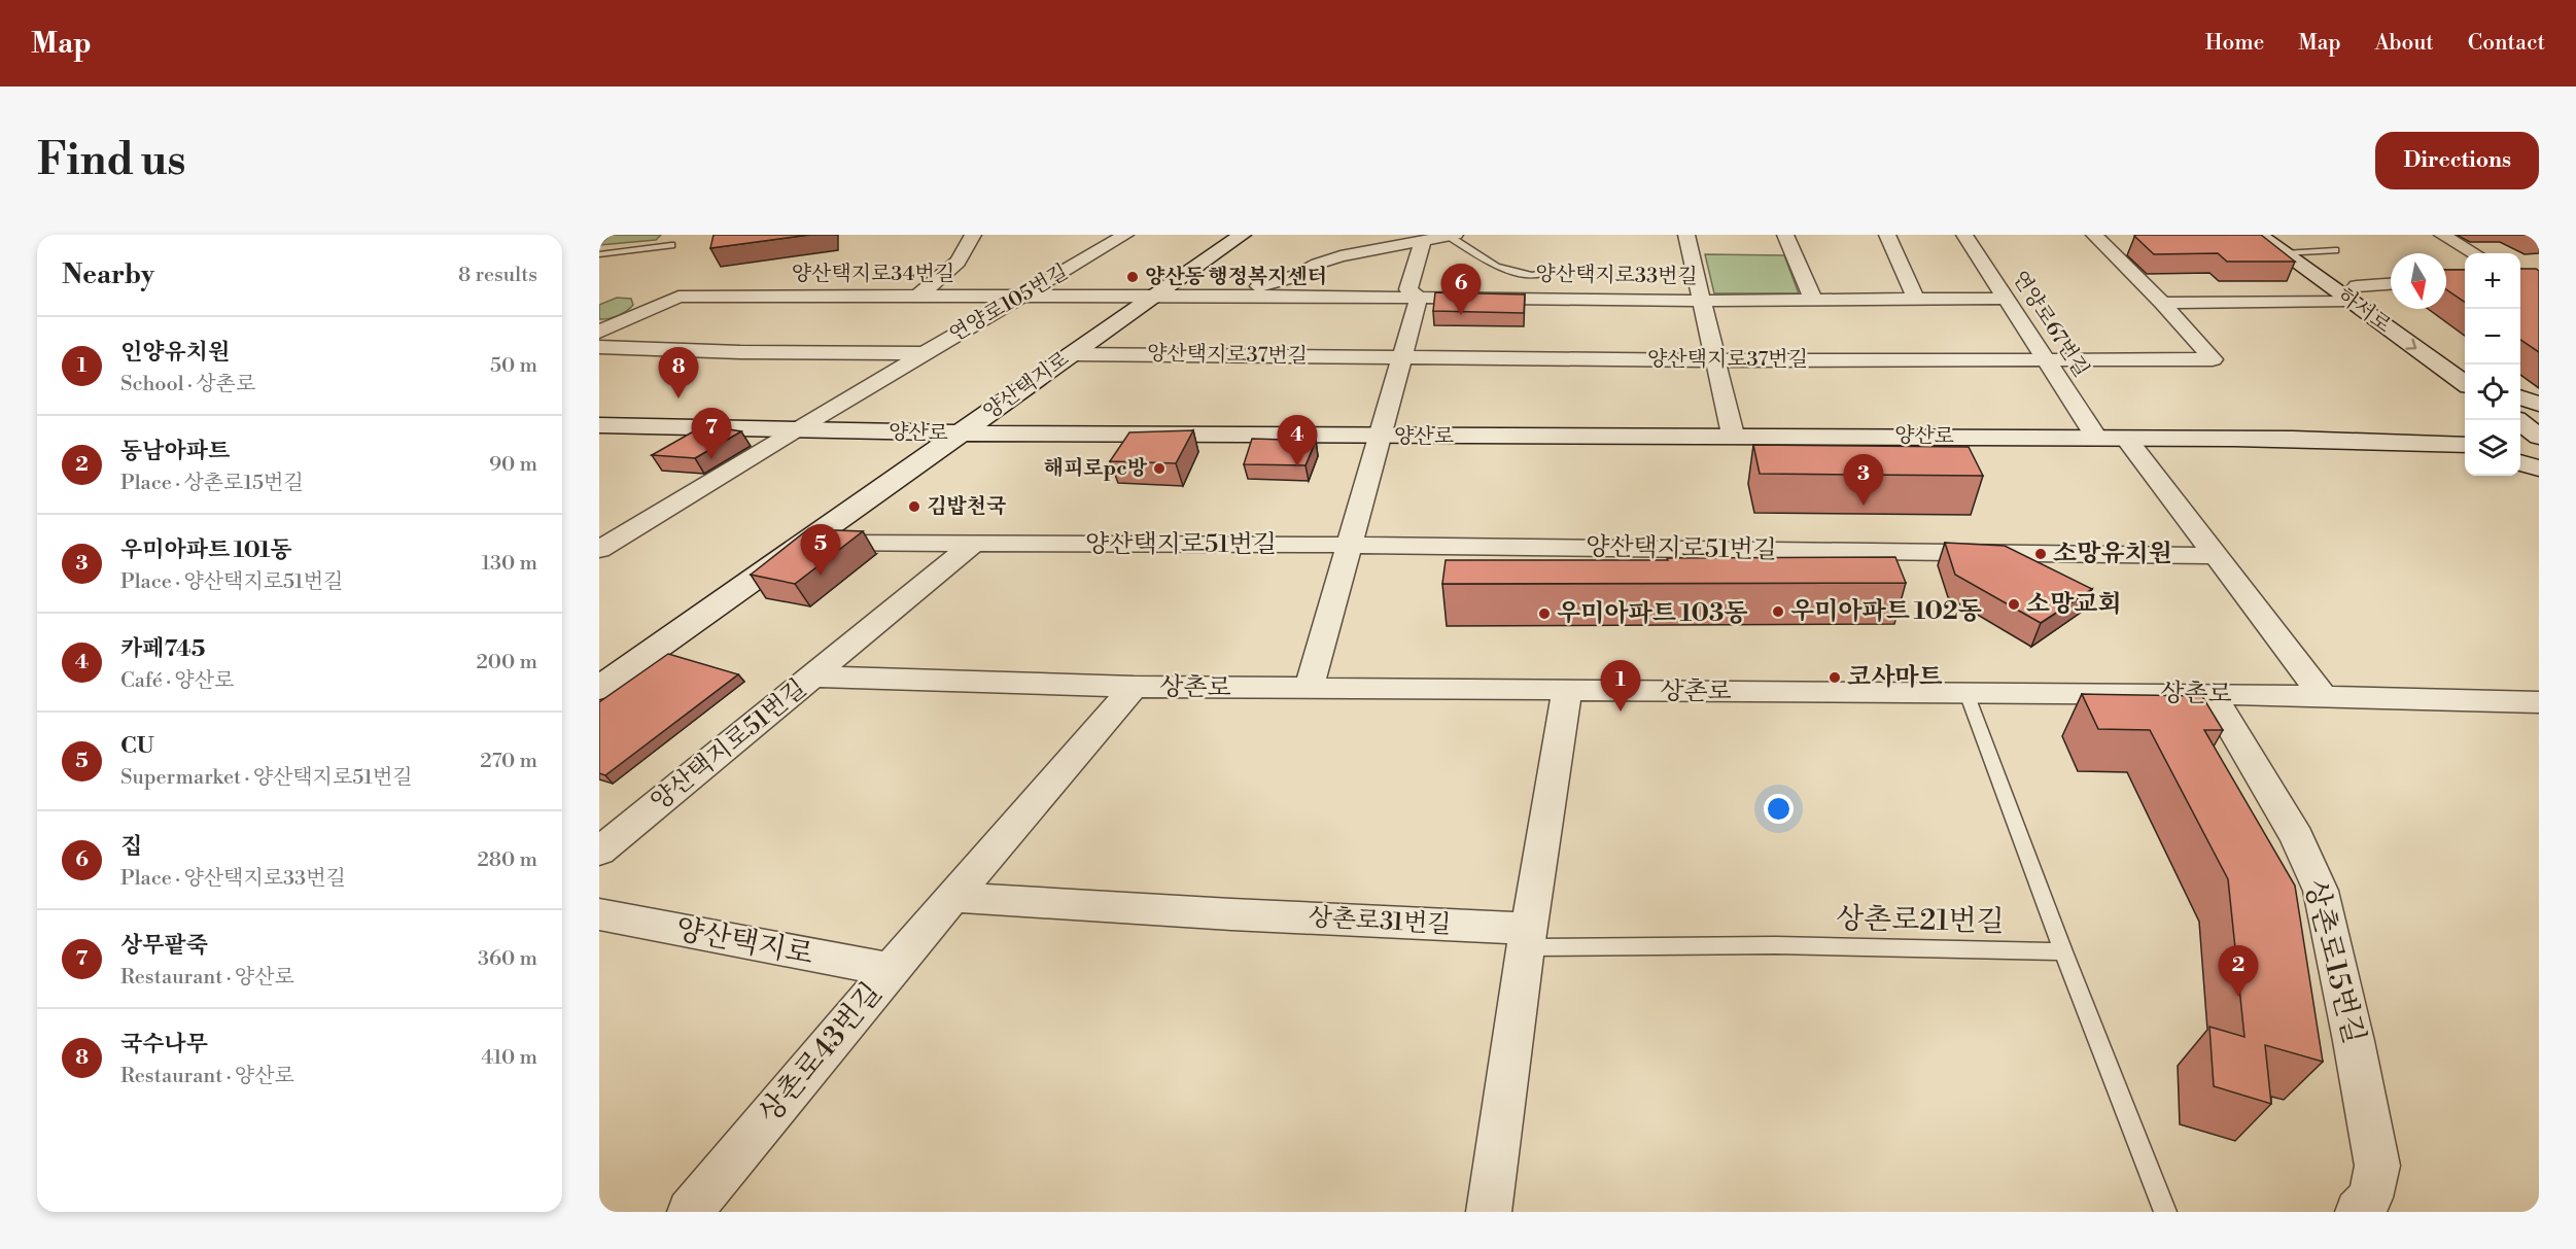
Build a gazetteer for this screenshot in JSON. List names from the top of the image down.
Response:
{
  "streets": {
    "street": [
      "양산택지로34번길",
      "양산택지로33번길",
      "연양로105번길",
      "하서로",
      "연양로67번길",
      "양산택지로37번길",
      "양산택지로",
      "양산로",
      "양산택지로51번길",
      "상촌로",
      "상촌로31번길",
      "상촌로15번길",
      "상촌로43번길"
    ],
    "lane": ["상촌로21번길"]
  },
  "crossings": [
    ["양산택지로34번길", "양산택지로33번길"],
    ["양산택지로34번길", "연양로105번길"],
    ["양산택지로34번길", "양산택지로"],
    ["양산택지로33번길", "연양로67번길"],
    ["양산택지로33번길", "양산택지로"],
    ["연양로105번길", "양산로"],
    ["연양로67번길", "양산택지로37번길"],
    ["연양로67번길", "양산로"],
    ["양산택지로37번길", "양산택지로"],
    ["양산택지로", "양산로"],
    ["양산택지로", "양산택지로51번길"],
    ["양산택지로", "상촌로43번길"],
    ["양산로", "양산택지로51번길"],
    ["양산로", "상촌로"],
    ["양산택지로51번길", "상촌로"],
    ["상촌로", "상촌로15번길"],
    ["상촌로", "상촌로43번길"],
    ["상촌로21번길", "상촌로31번길"],
    ["상촌로31번길", "상촌로43번길"]
  ],
  "places": [
    "양산동 행정복지센터",
    "해피로pc방",
    "김밥천국",
    "소망유치원",
    "소망교회",
    "우미아파트 102동",
    "우미아파트 103동",
    "코사마트"
  ],
  "north": "bottom",
  "page": {
    "header": "Map",
    "nav": [
      "Home",
      "Map",
      "About",
      "Contact"
    ],
    "buttons": "Directions",
    "title": "Find us",
    "heading": ["Nearby", "8 results"],
    "map_buttons": ["+", "−"],
    "pins": [
      "6",
      "8",
      "7",
      "4",
      "3",
      "5",
      "1",
      "2"
    ],
    "list": [
      {
        "mark": "1",
        "name": "인양유치원",
        "note": "School · 상촌로",
        "value": "50 m"
      },
      {
        "mark": "2",
        "name": "동남아파트",
        "note": "Place · 상촌로15번길",
        "value": "90 m"
      },
      {
        "mark": "3",
        "name": "우미아파트 101동",
        "note": "Place · 양산택지로51번길",
        "value": "130 m"
      },
      {
        "mark": "4",
        "name": "카페745",
        "note": "Café · 양산로",
        "value": "200 m"
      },
      {
        "mark": "5",
        "name": "CU",
        "note": "Supermarket · 양산택지로51번길",
        "value": "270 m"
      },
      {
        "mark": "6",
        "name": "집",
        "note": "Place · 양산택지로33번길",
        "value": "280 m"
      },
      {
        "mark": "7",
        "name": "상무팥죽",
        "note": "Restaurant · 양산로",
        "value": "360 m"
      },
      {
        "mark": "8",
        "name": "국수나무",
        "note": "Restaurant · 양산로",
        "value": "410 m"
      }
    ]
  }
}
